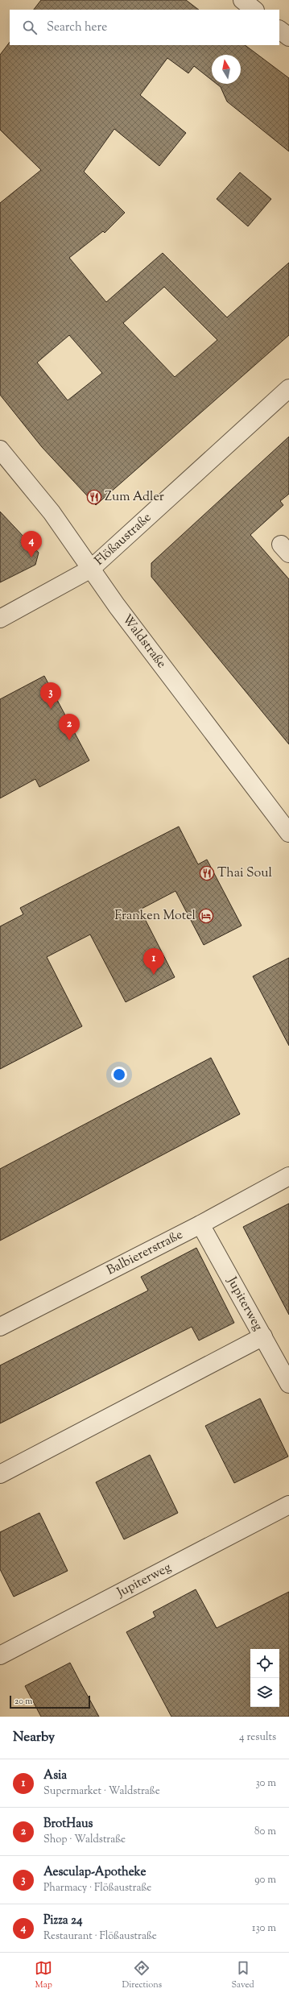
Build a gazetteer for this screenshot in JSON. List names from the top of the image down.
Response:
{
  "streets": {
    "street": [
      "Flößaustraße",
      "Waldstraße",
      "Balbiererstraße",
      "Jupiterweg"
    ]
  },
  "crossings": [
    ["Flößaustraße", "Waldstraße"],
    ["Balbiererstraße", "Jupiterweg"]
  ],
  "places": {
    "restaurant": ["Zum Adler", "Thai Soul"],
    "hotel": ["Franken Motel"]
  },
  "scale_bar": "20 m",
  "north": "top",
  "page": {
    "search": "Search here",
    "pins": [
      "4",
      "3",
      "2",
      "1"
    ],
    "scale": "20 m",
    "heading": ["Nearby", "4 results"],
    "list": [
      {
        "mark": "1",
        "name": "Asia",
        "note": "Supermarket · Waldstraße",
        "value": "30 m"
      },
      {
        "mark": "2",
        "name": "BrotHaus",
        "note": "Shop · Waldstraße",
        "value": "80 m"
      },
      {
        "mark": "3",
        "name": "Aesculap-Apotheke",
        "note": "Pharmacy · Flößaustraße",
        "value": "90 m"
      },
      {
        "mark": "4",
        "name": "Pizza 24",
        "note": "Restaurant · Flößaustraße",
        "value": "130 m"
      }
    ],
    "nav": ["Map", "Directions", "Saved"]
  }
}
